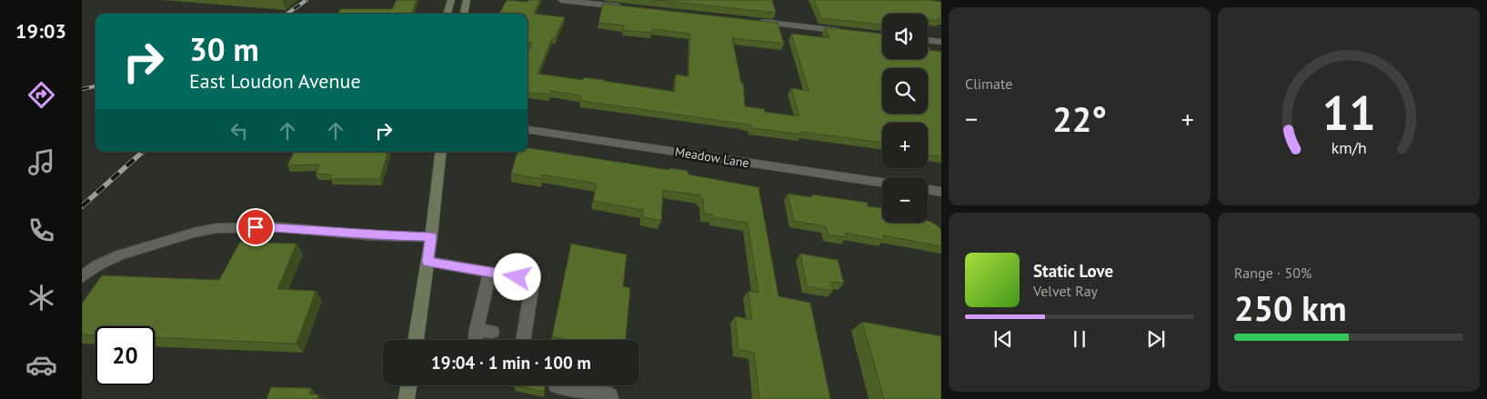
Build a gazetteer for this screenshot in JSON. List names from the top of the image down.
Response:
{
  "streets": {
    "street": ["Meadow Lane"]
  },
  "page": {
    "tabs": "19:03",
    "tile": [
      "Climate",
      ["Range · 50%", "250 km"]
    ],
    "map_buttons": ["+", "−"],
    "turn": ["30 m", "East Loudon Avenue"],
    "heat": ["−", "22°", "+"],
    "song": ["Static Love", "Velvet Ray"],
    "limit": "20",
    "trip": "19:04 · 1 min · 100 m",
    "gauge": ["11", "km/h"]
  }
}
